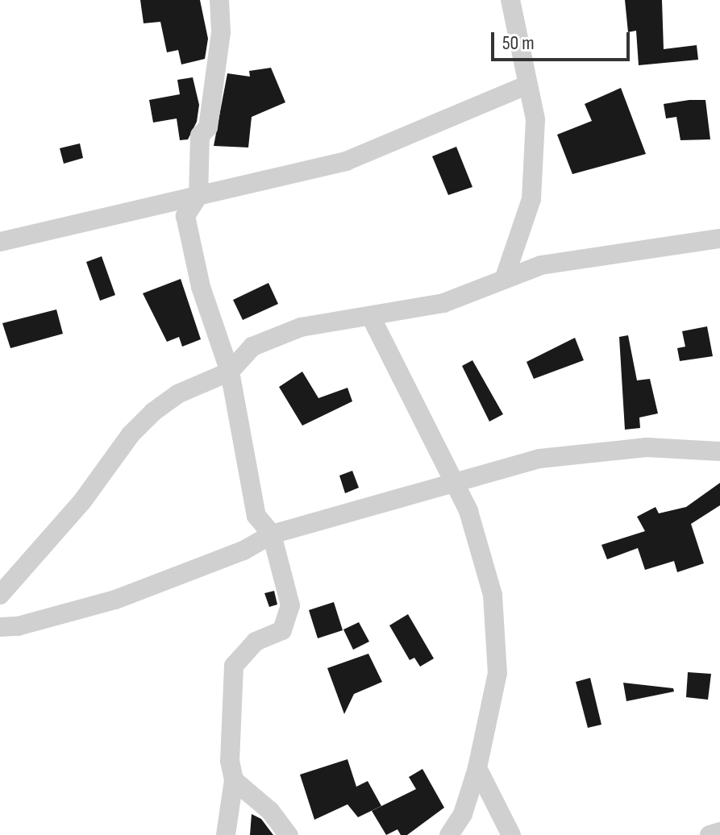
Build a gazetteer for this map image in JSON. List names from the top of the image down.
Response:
{
  "scale_bar": "50 m"
}
